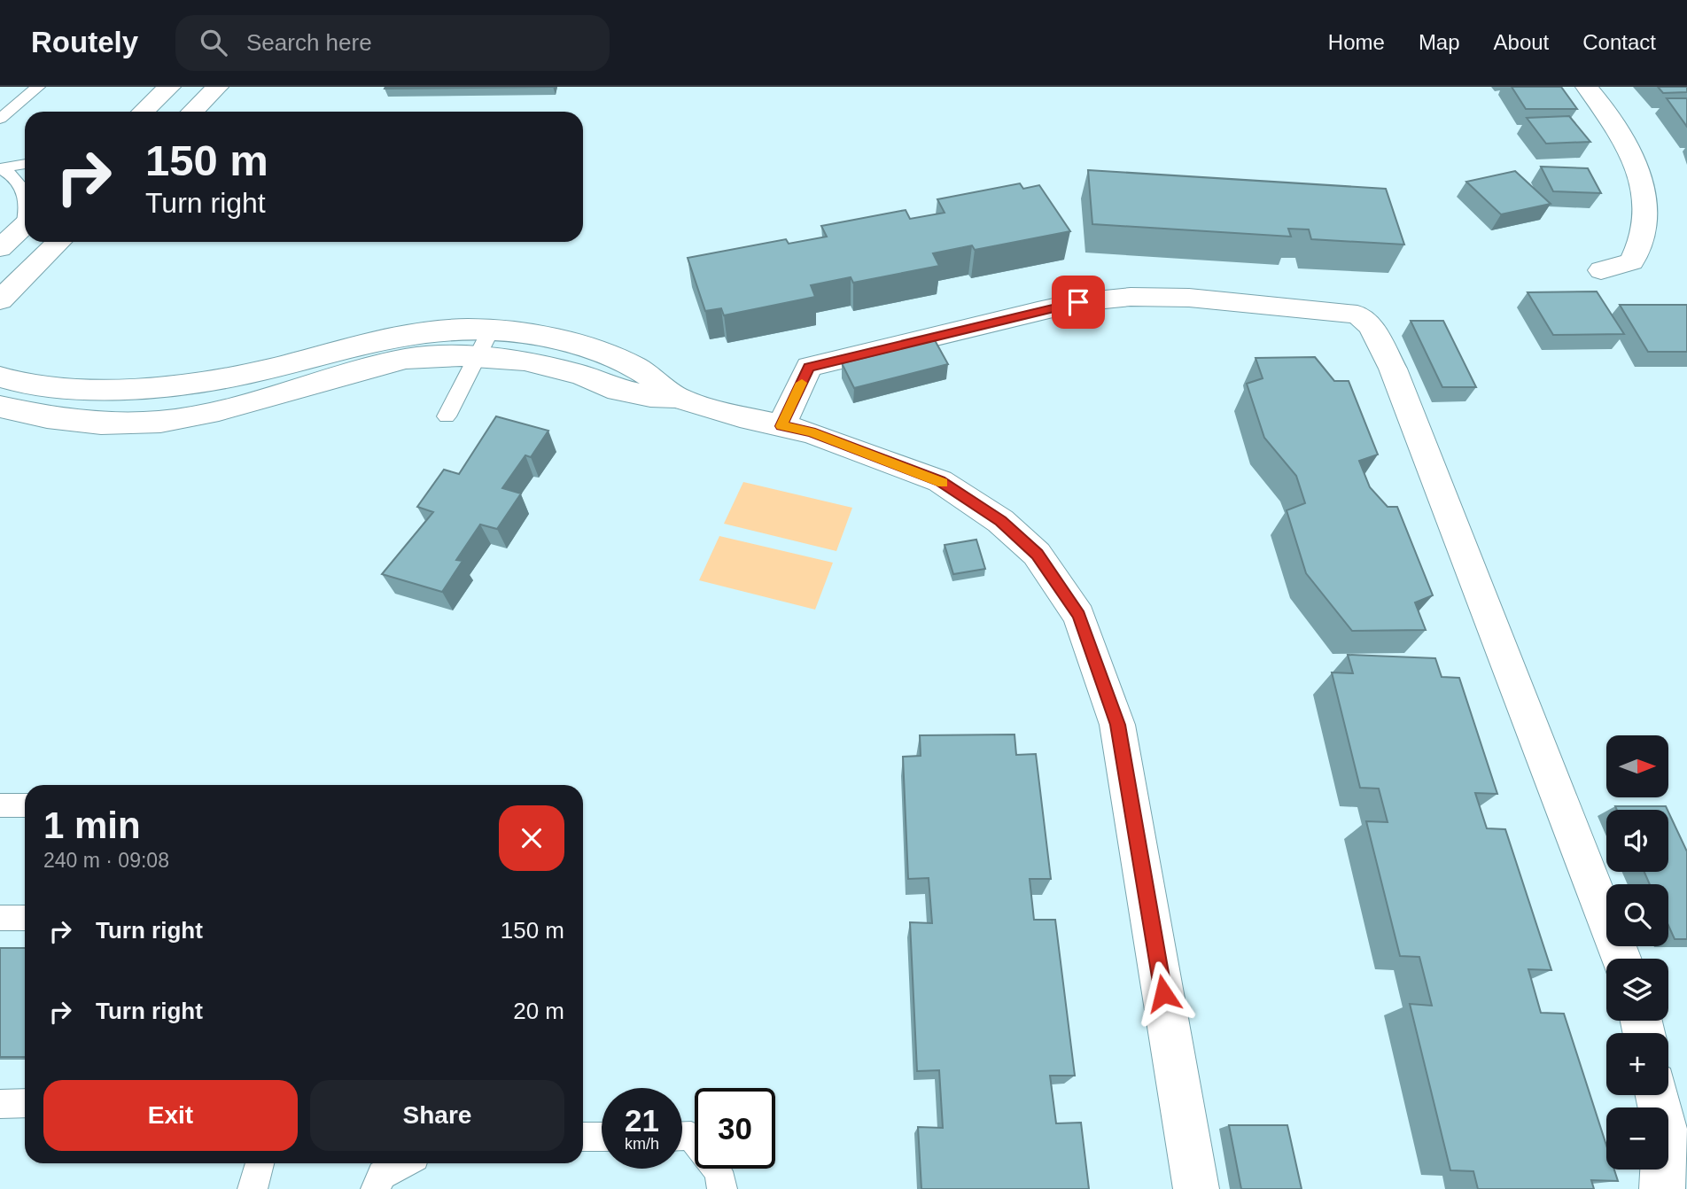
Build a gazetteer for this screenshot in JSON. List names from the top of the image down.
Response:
{
  "north": "right",
  "page": {
    "header": "Routely",
    "search": "Search here",
    "nav": [
      "Home",
      "Map",
      "About",
      "Contact"
    ],
    "turn": ["150 m", "Turn right"],
    "map_buttons": ["+", "−"],
    "heading": ["1 min", "240 m · 09:08"],
    "list": [
      {
        "name": "Turn right",
        "value": "150 m"
      },
      {
        "name": "Turn right",
        "value": "20 m"
      }
    ],
    "buttons": ["Exit", "Share"],
    "speed": "21 km/h",
    "limit": "30"
  }
}
